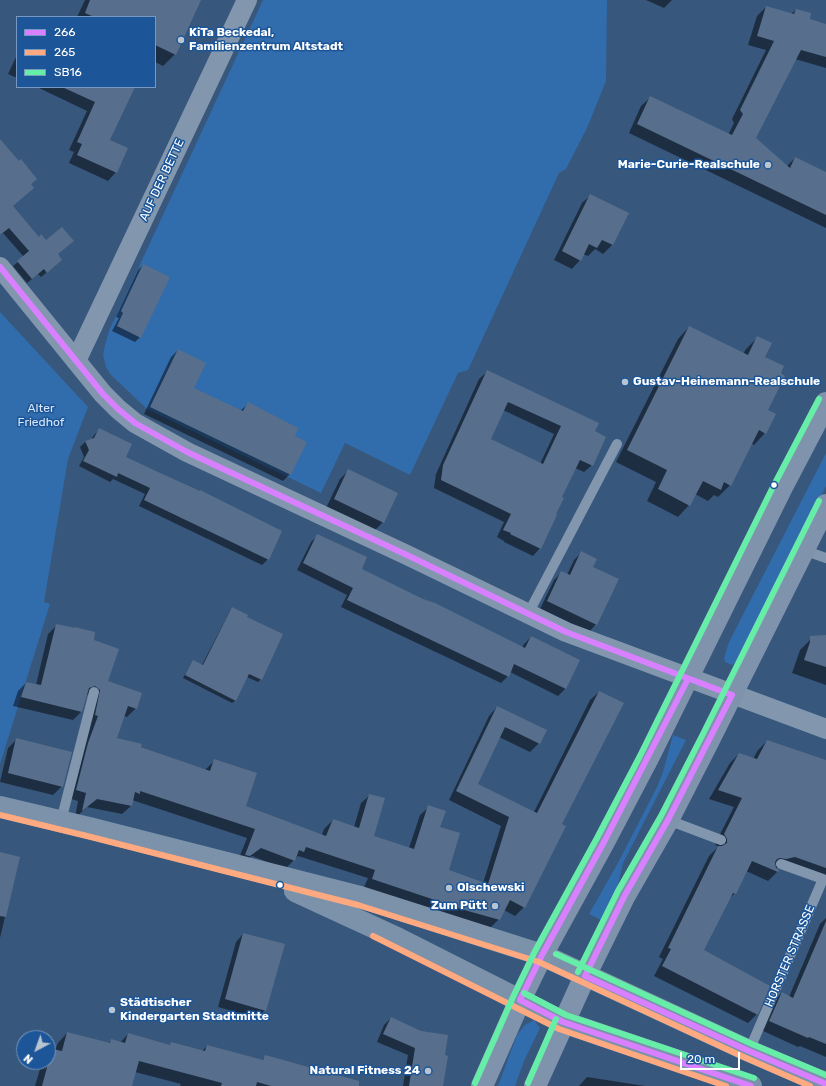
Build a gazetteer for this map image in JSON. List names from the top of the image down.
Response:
{
  "streets": {
    "street": ["AUF DER BETTE"],
    "lane": ["HORSTER STRASSE"]
  },
  "parks": ["Alter Friedhof"],
  "places": [
    "KiTa Beckedal, Familienzentrum Altstadt",
    "Marie-Curie-Realschule",
    "Gustav-Heinemann-Realschule",
    "Olschewski",
    "Zum Pütt",
    "Städtischer Kindergarten Stadtmitte",
    "Natural Fitness 24"
  ],
  "lines": ["transit line 266", "transit line SB16", "transit line 265"],
  "legend": ["266", "265", "SB16"],
  "scale_bar": "20 m",
  "north": "bottom left"
}
